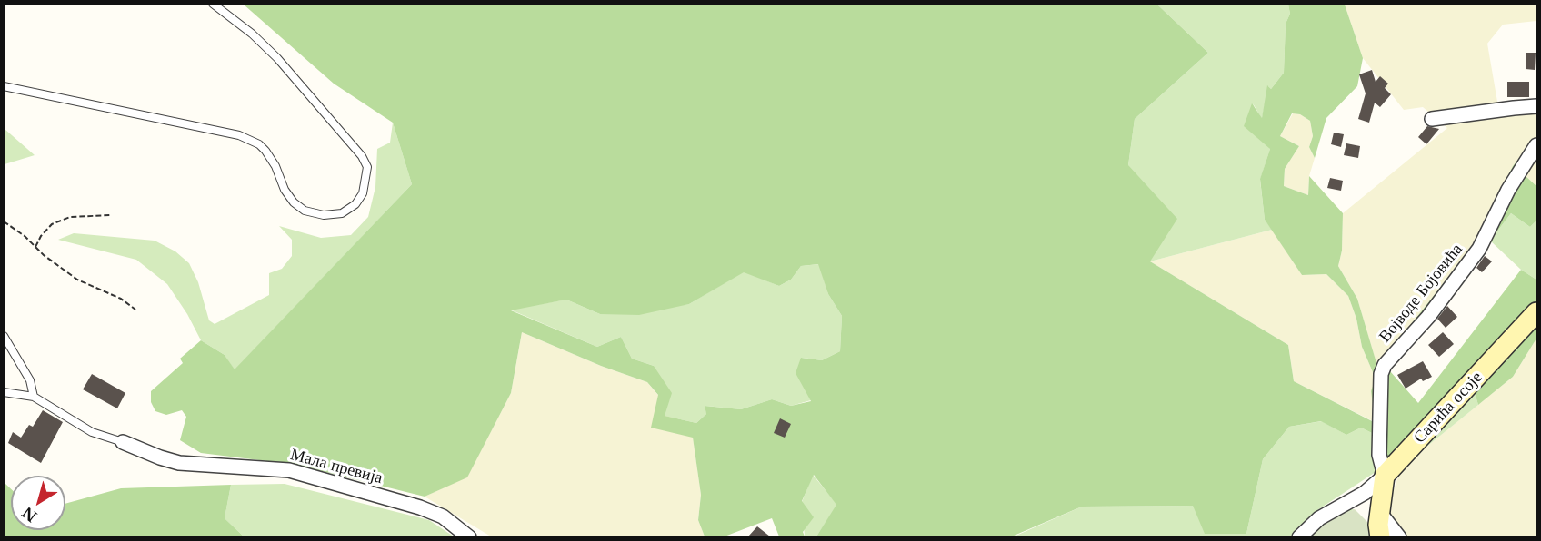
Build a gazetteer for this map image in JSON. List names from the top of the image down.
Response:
{
  "streets": {
    "street": ["Војводе Бојовића", "Сарића осоје", "Мала превија"]
  },
  "crossings": [
    ["Војводе Бојовића", "Сарића осоје"]
  ],
  "north": "bottom left"
}
